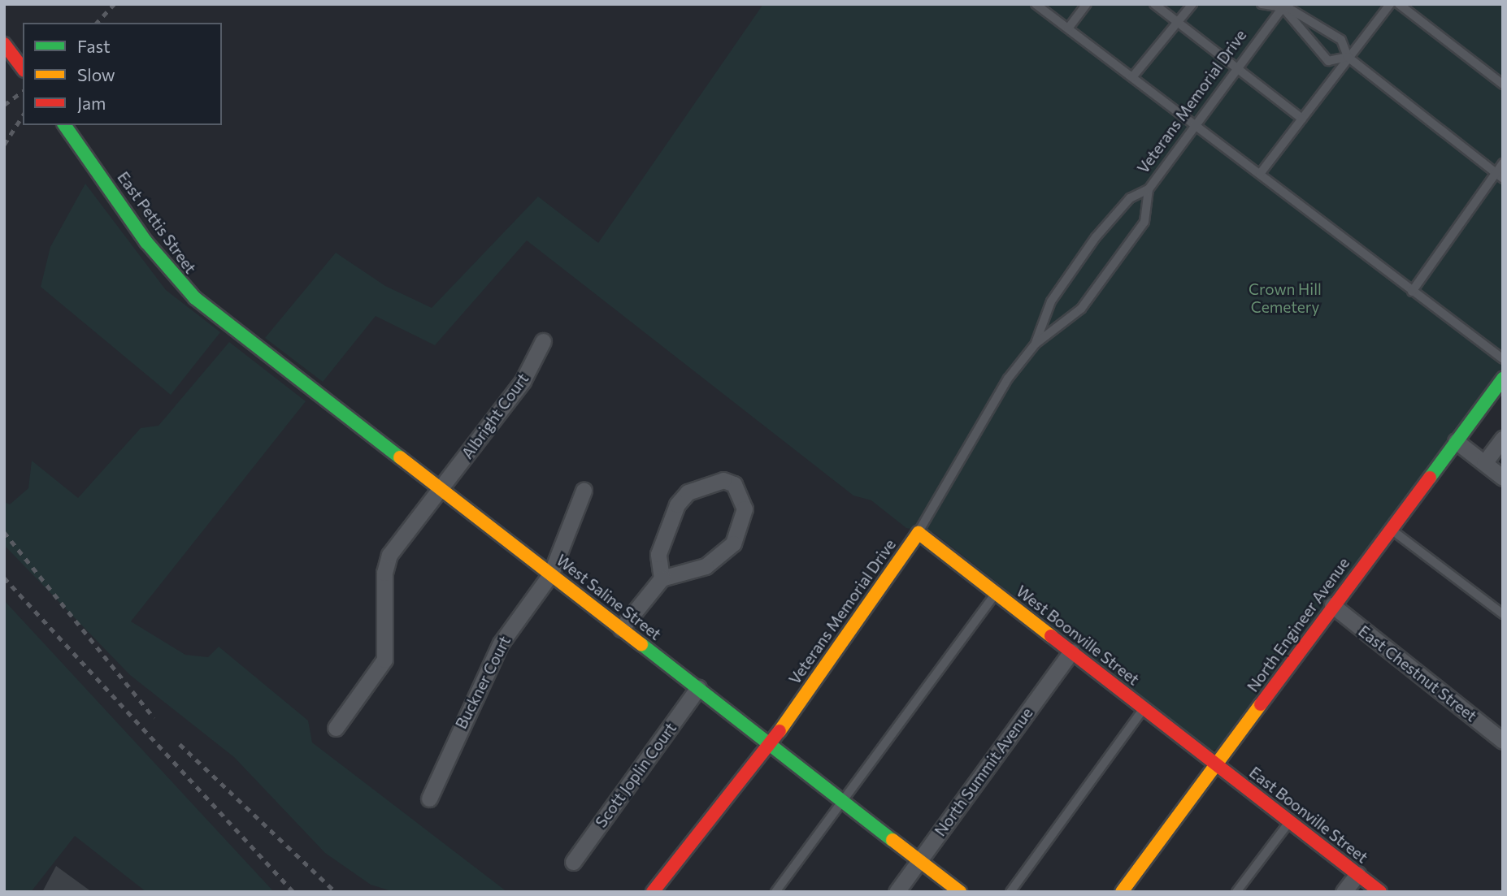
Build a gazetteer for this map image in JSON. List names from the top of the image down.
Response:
{
  "streets": {
    "street": [
      "Veterans Memorial Drive",
      "East Pettis Street",
      "Albright Court",
      "West Saline Street",
      "North Engineer Avenue",
      "West Boonville Street",
      "East Chestnut Street",
      "Buckner Court",
      "North Summit Avenue",
      "Scott Joplin Court",
      "East Boonville Street"
    ]
  },
  "crossings": [
    ["Veterans Memorial Drive", "West Saline Street"],
    ["Veterans Memorial Drive", "West Boonville Street"],
    ["East Pettis Street", "West Saline Street"],
    ["Albright Court", "West Saline Street"],
    ["West Saline Street", "Buckner Court"],
    ["West Saline Street", "North Summit Avenue"],
    ["West Saline Street", "Scott Joplin Court"],
    ["North Engineer Avenue", "West Boonville Street"],
    ["North Engineer Avenue", "East Chestnut Street"],
    ["North Engineer Avenue", "East Boonville Street"],
    ["West Boonville Street", "North Summit Avenue"],
    ["West Boonville Street", "East Boonville Street"]
  ],
  "parks": ["Crown Hill Cemetery"],
  "legend": ["Fast", "Slow", "Jam"]
}
